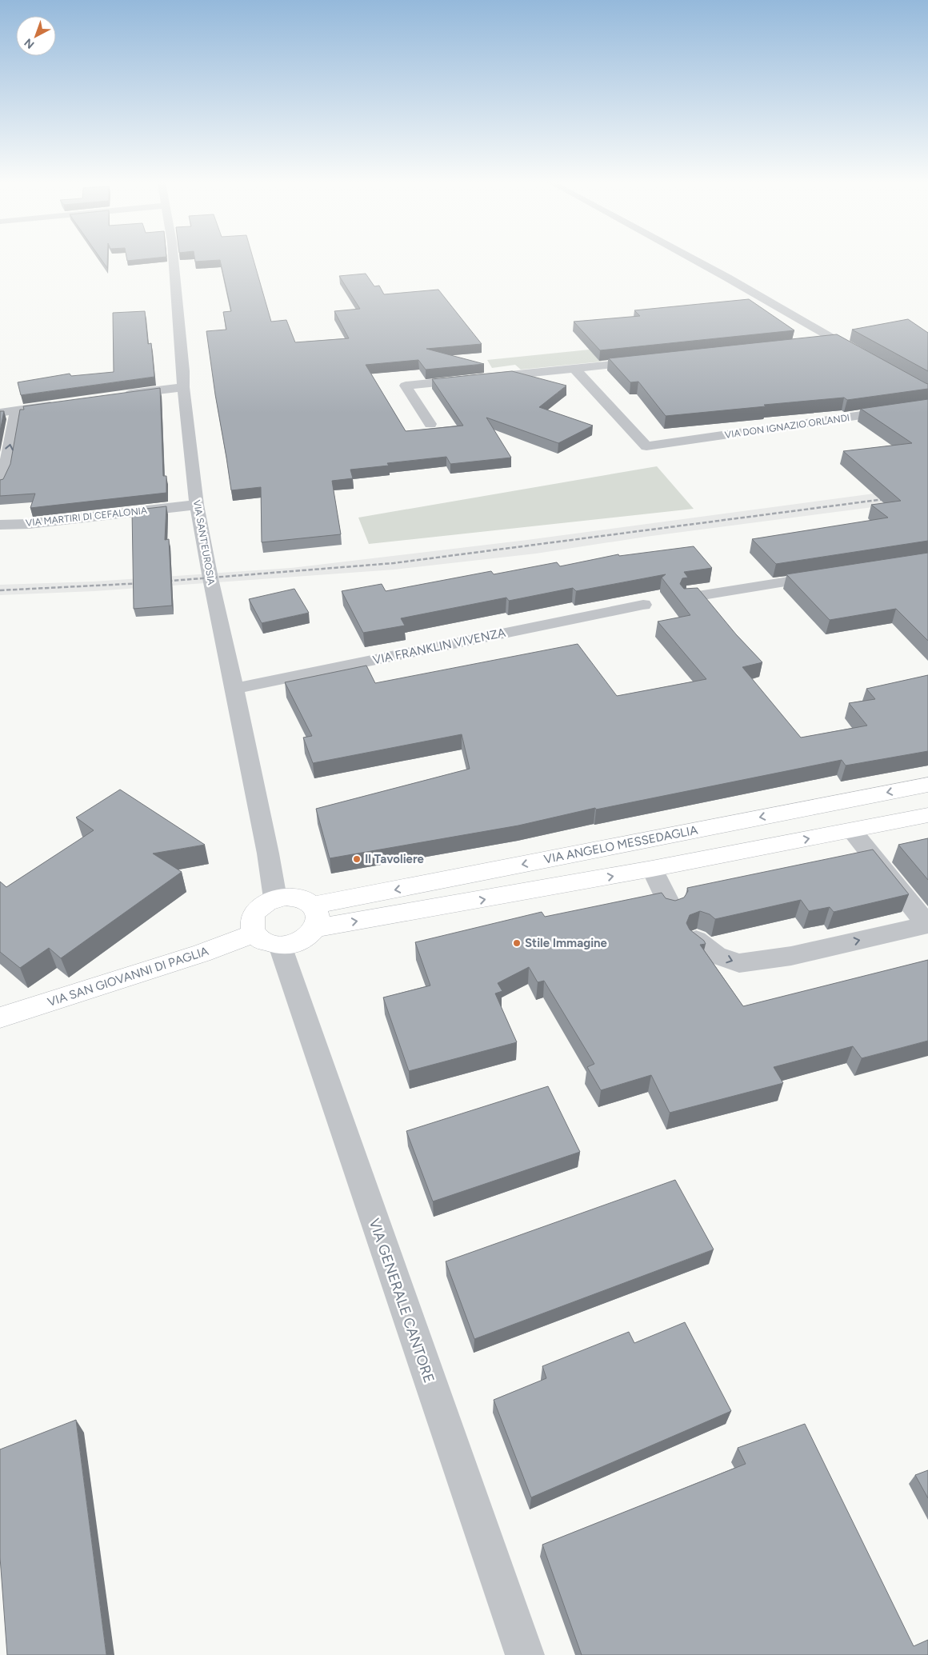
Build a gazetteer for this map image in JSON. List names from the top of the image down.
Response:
{
  "streets": {
    "main road": ["VIA ANGELO MESSEDAGLIA", "VIA SAN GIOVANNI DI PAGLIA"],
    "street": [
      "VIA DON IGNAZIO ORLANDI",
      "VIA MARTIRI DI CEFALONIA",
      "VIA SANT'EUROSIA",
      "VIA FRANKLIN VIVENZA",
      "VIA GENERALE CANTORE"
    ]
  },
  "crossings": [
    ["VIA MARTIRI DI CEFALONIA", "VIA SANT'EUROSIA"],
    ["VIA SANT'EUROSIA", "VIA FRANKLIN VIVENZA"],
    ["VIA SANT'EUROSIA", "VIA ANGELO MESSEDAGLIA"],
    ["VIA SANT'EUROSIA", "VIA SAN GIOVANNI DI PAGLIA"],
    ["VIA SANT'EUROSIA", "VIA GENERALE CANTORE"],
    ["VIA ANGELO MESSEDAGLIA", "VIA SAN GIOVANNI DI PAGLIA"],
    ["VIA ANGELO MESSEDAGLIA", "VIA GENERALE CANTORE"],
    ["VIA SAN GIOVANNI DI PAGLIA", "VIA GENERALE CANTORE"]
  ],
  "places": ["Il Tavoliere", "Stile Immagine"],
  "north": "bottom left"
}
